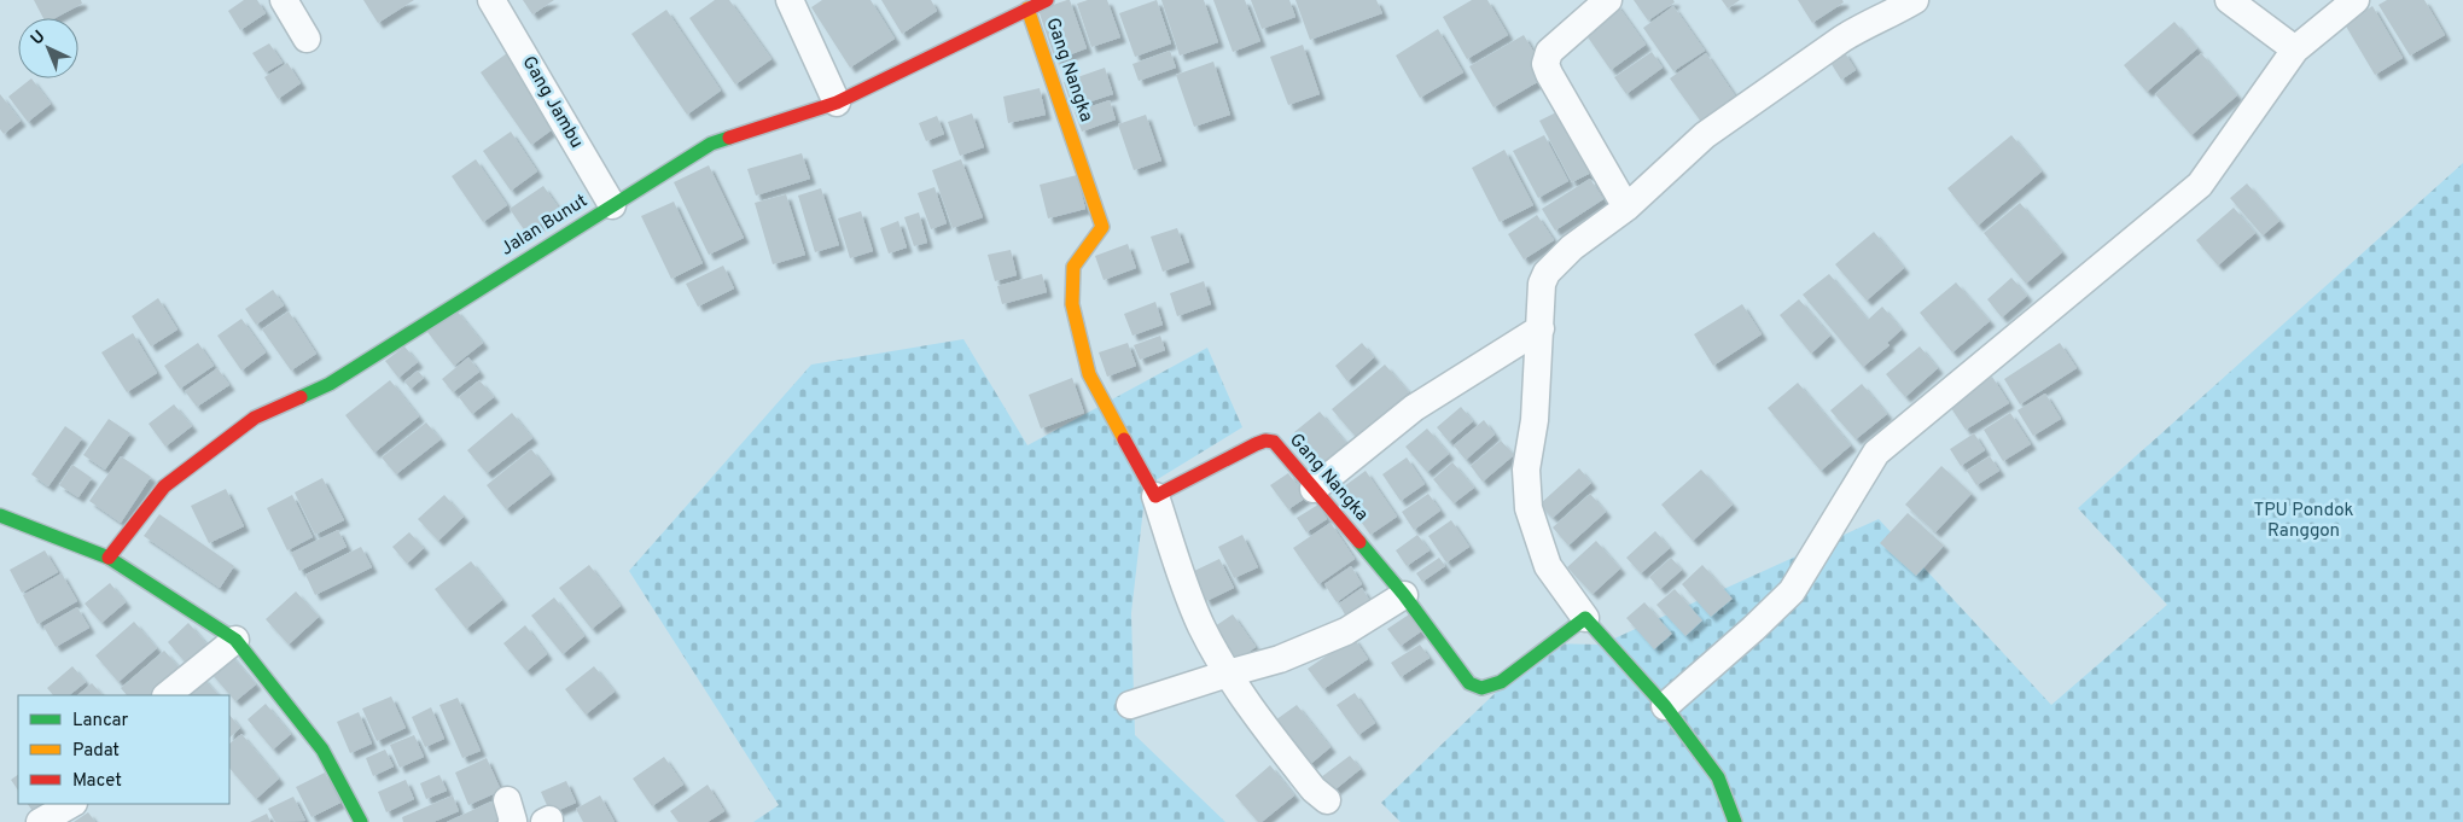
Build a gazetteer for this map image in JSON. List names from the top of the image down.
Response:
{
  "streets": {
    "street": ["Gang Nangka", "Gang Jambu", "Jalan Bunut"]
  },
  "crossings": [
    ["Gang Nangka", "Jalan Bunut"],
    ["Gang Jambu", "Jalan Bunut"]
  ],
  "parks": ["TPU Pondok Ranggon"],
  "legend": ["Lancar", "Padat", "Macet"],
  "north": "top left"
}
